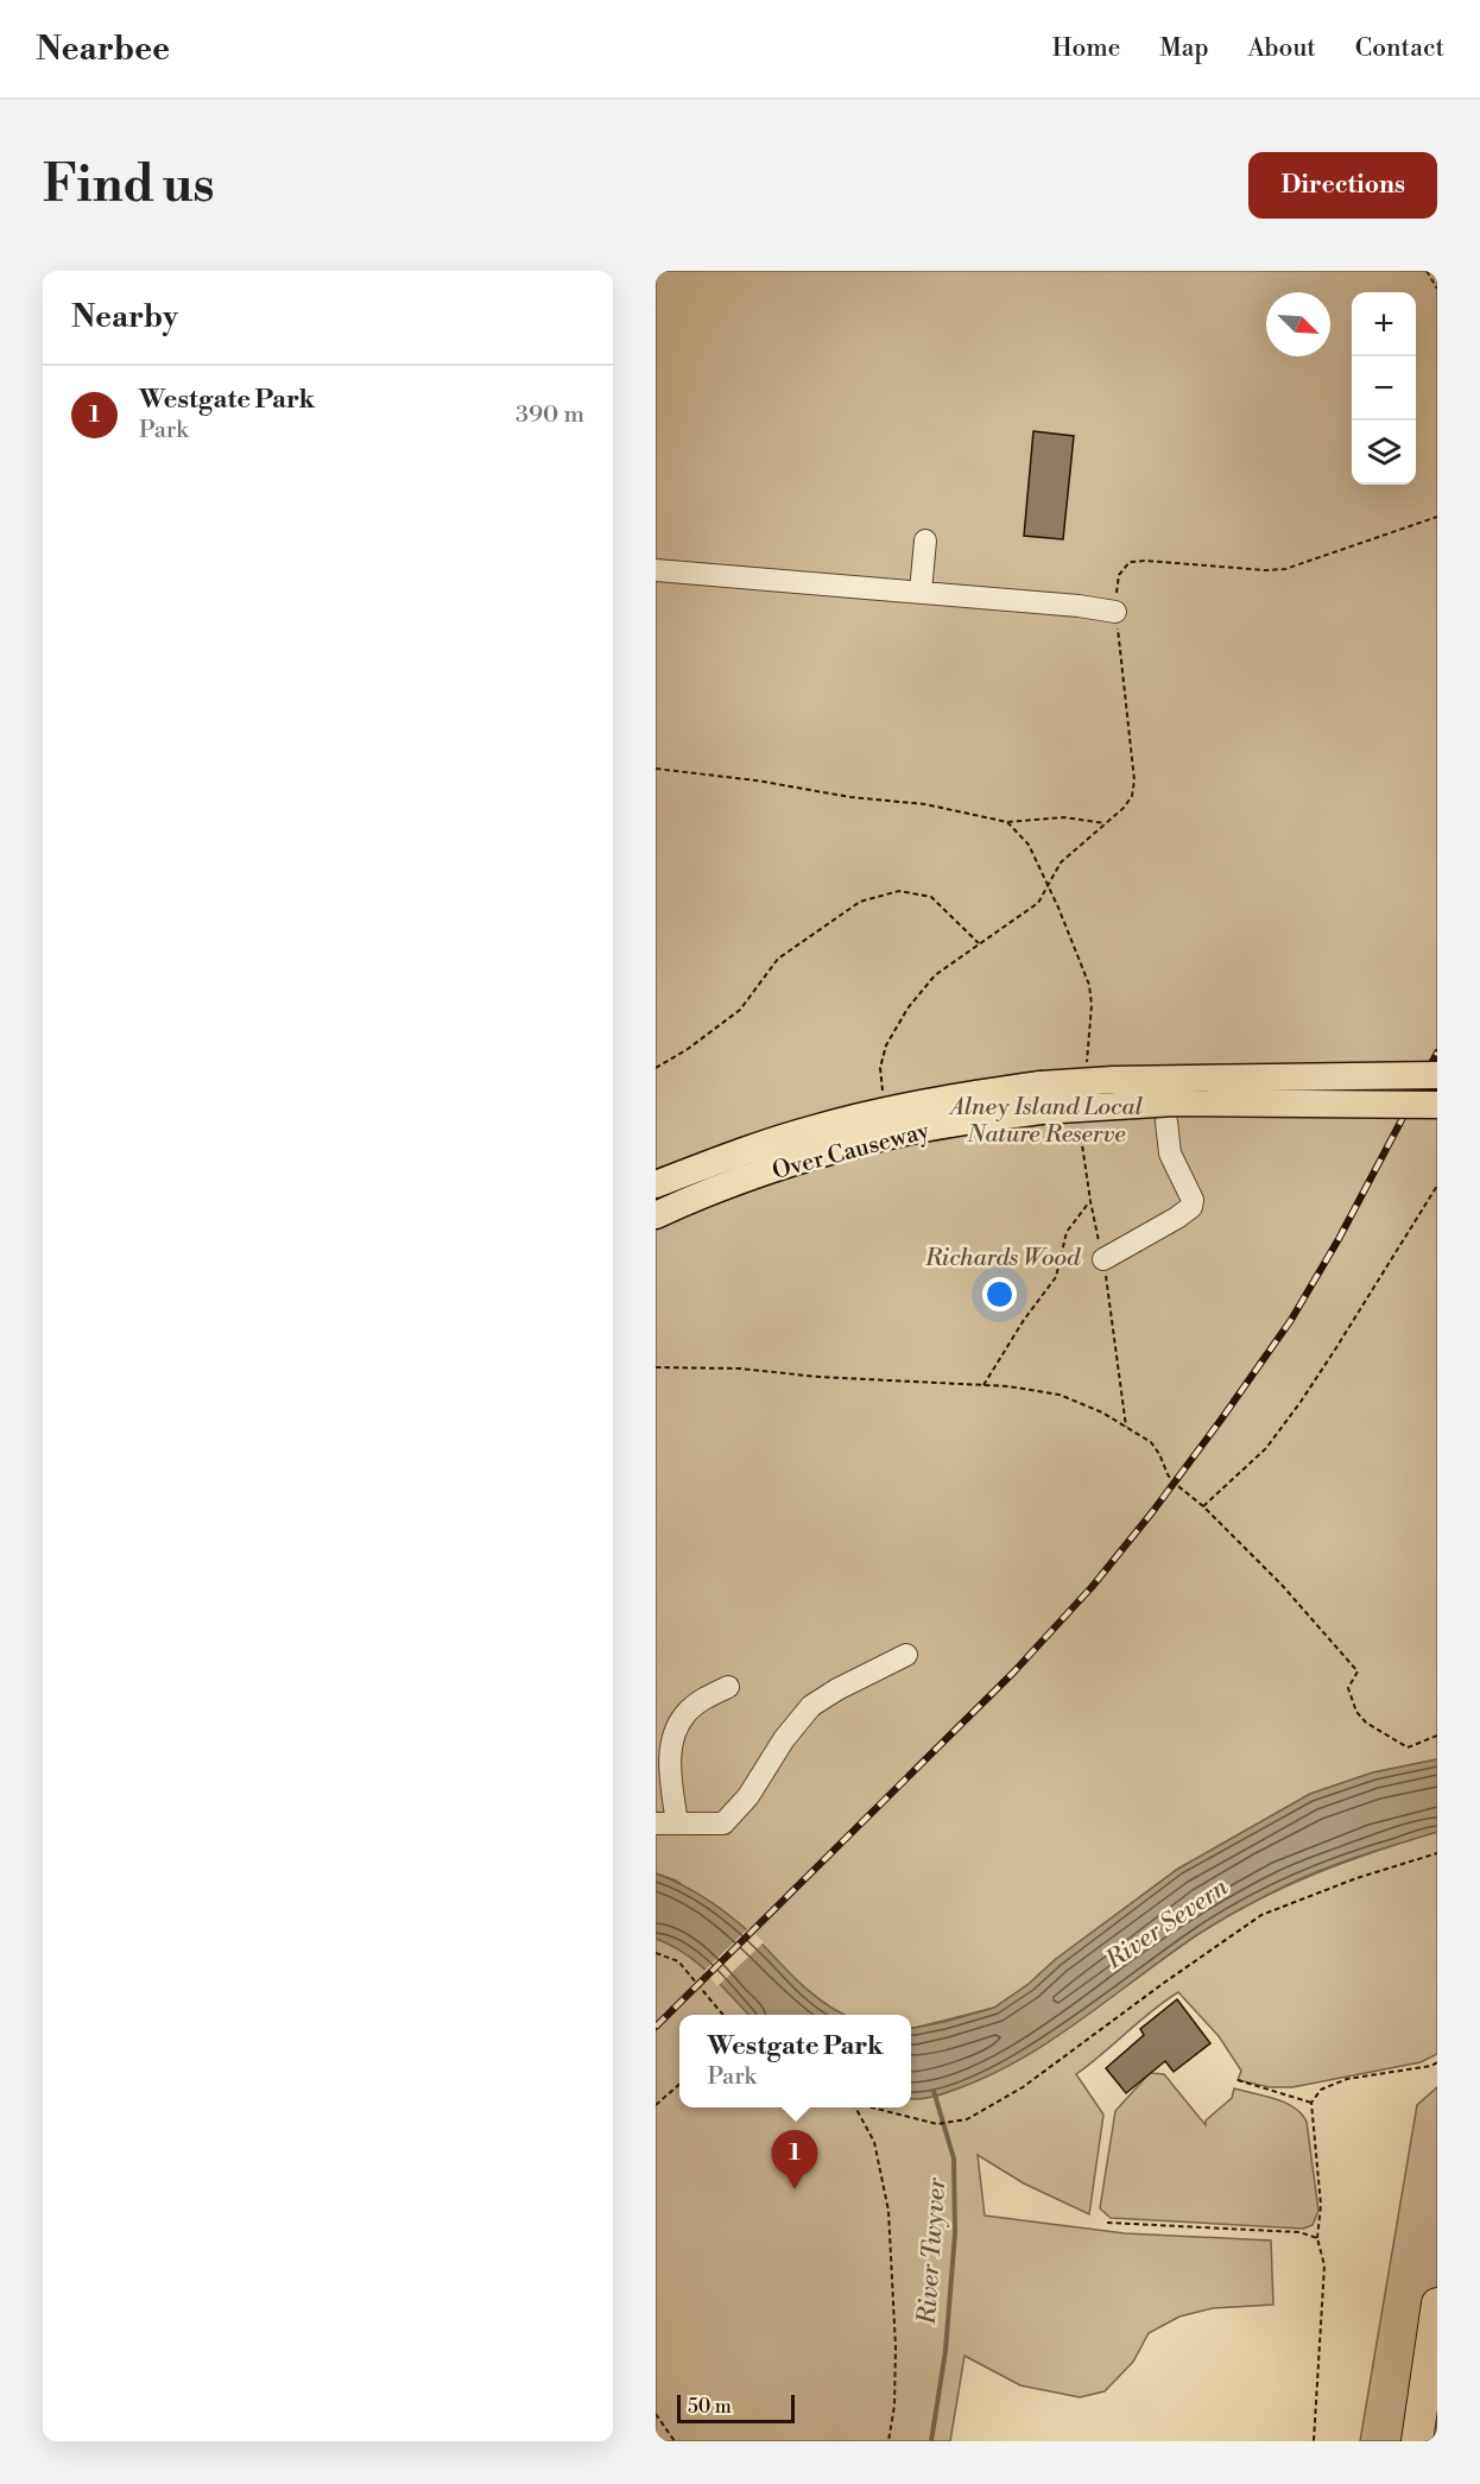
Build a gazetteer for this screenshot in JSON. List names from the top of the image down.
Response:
{
  "streets": {
    "main road": ["Over Causeway"]
  },
  "water": ["River Severn", "River Twyver"],
  "parks": ["Alney Island Local Nature Reserve", "Richards Wood"],
  "scale_bar": "50 m",
  "north": "bottom right",
  "page": {
    "header": "Nearbee",
    "nav": [
      "Home",
      "Map",
      "About",
      "Contact"
    ],
    "buttons": "Directions",
    "title": "Find us",
    "heading": "Nearby",
    "map_buttons": ["+", "−"],
    "list": [
      {
        "mark": "1",
        "name": "Westgate Park",
        "note": "Park",
        "value": "390 m"
      }
    ],
    "popup": ["Westgate Park", "Park"],
    "pins": "1",
    "scale": "50 m"
  }
}
